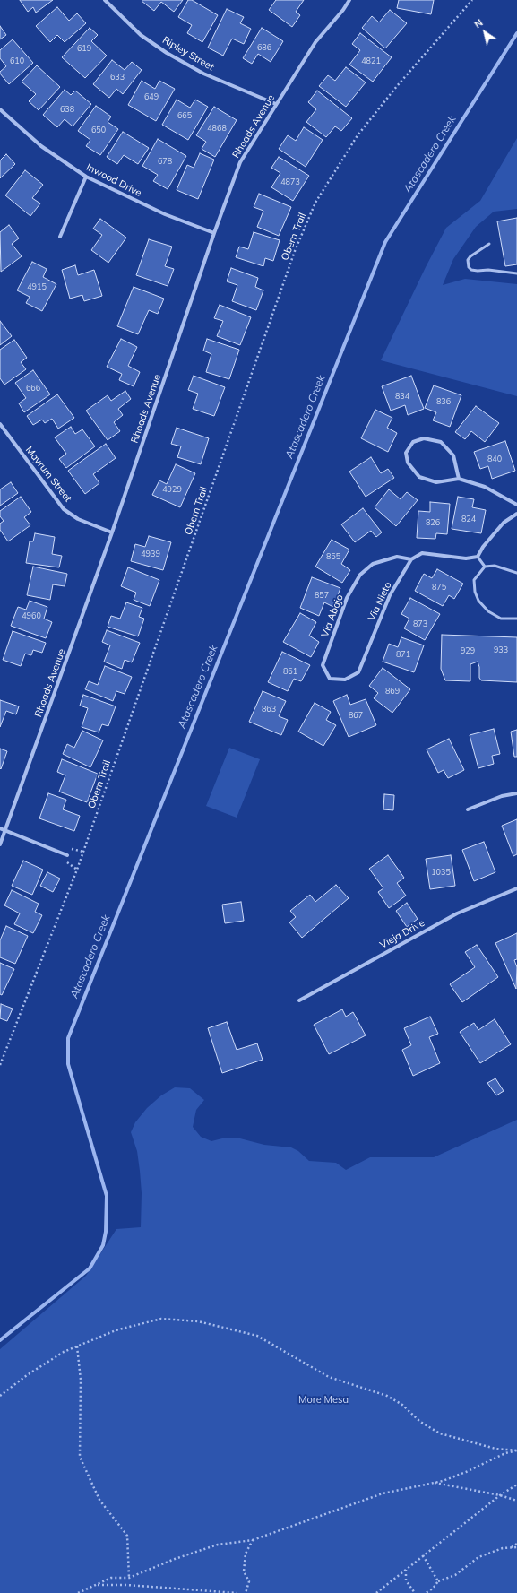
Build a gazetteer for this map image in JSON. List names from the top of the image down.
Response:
{
  "streets": {
    "street": [
      "Ripley Street",
      "Rhoads Avenue",
      "Inwood Drive",
      "Mayrum Street",
      "Via Nieto",
      "Via Abajo",
      "Vieja Drive"
    ],
    "path": ["Obern Trail"]
  },
  "crossings": [
    ["Ripley Street", "Rhoads Avenue"],
    ["Rhoads Avenue", "Inwood Drive"],
    ["Rhoads Avenue", "Mayrum Street"],
    ["Via Nieto", "Via Abajo"]
  ],
  "water": ["Atascadero Creek"],
  "parks": ["More Mesa"],
  "house_numbers": [
    "686",
    "619",
    "610",
    "4821",
    "633",
    "649",
    "638",
    "665",
    "4868",
    "650",
    "678",
    "4873",
    "4915",
    "666",
    "834",
    "836",
    "840",
    "4929",
    "824",
    "826",
    "4939",
    "855",
    "875",
    "857",
    "4960",
    "873",
    "933",
    "929",
    "871",
    "861",
    "869",
    "863",
    "867",
    "1035"
  ],
  "north": "top left"
}
